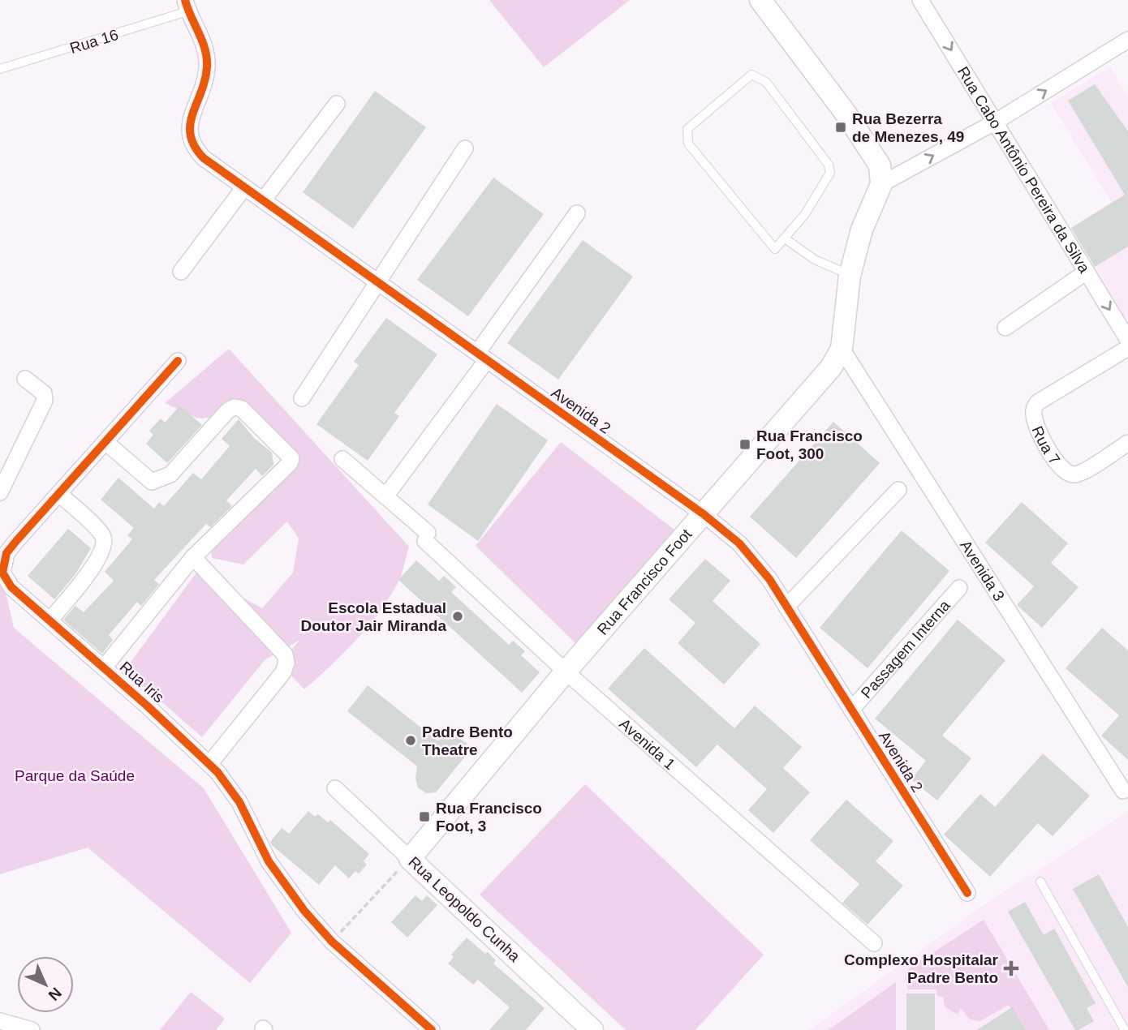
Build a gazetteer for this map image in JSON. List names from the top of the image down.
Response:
{
  "streets": {
    "street": [
      "Rua Cabo Antônio Pereira da Silva",
      "Avenida 2",
      "Rua 7",
      "Avenida 3",
      "Rua Francisco Foot",
      "Passagem Interna",
      "Rua Iris",
      "Avenida 1",
      "Rua Leopoldo Cunha"
    ],
    "lane": ["Rua 16"]
  },
  "crossings": [
    ["Rua 16", "Avenida 2"],
    ["Avenida 2", "Rua Francisco Foot"],
    ["Avenida 2", "Passagem Interna"],
    ["Avenida 3", "Rua Francisco Foot"],
    ["Rua Francisco Foot", "Avenida 1"],
    ["Rua Francisco Foot", "Rua Leopoldo Cunha"]
  ],
  "parks": ["Parque da Saúde"],
  "places": {
    "transit": ["Rua Bezerra de Menezes, 49", "Rua Francisco Foot, 300", "Rua Francisco Foot, 3"],
    "other": ["Escola Estadual Doutor Jair Miranda", "Padre Bento Theatre"],
    "health": ["Complexo Hospitalar Padre Bento"]
  },
  "north": "bottom right"
}
